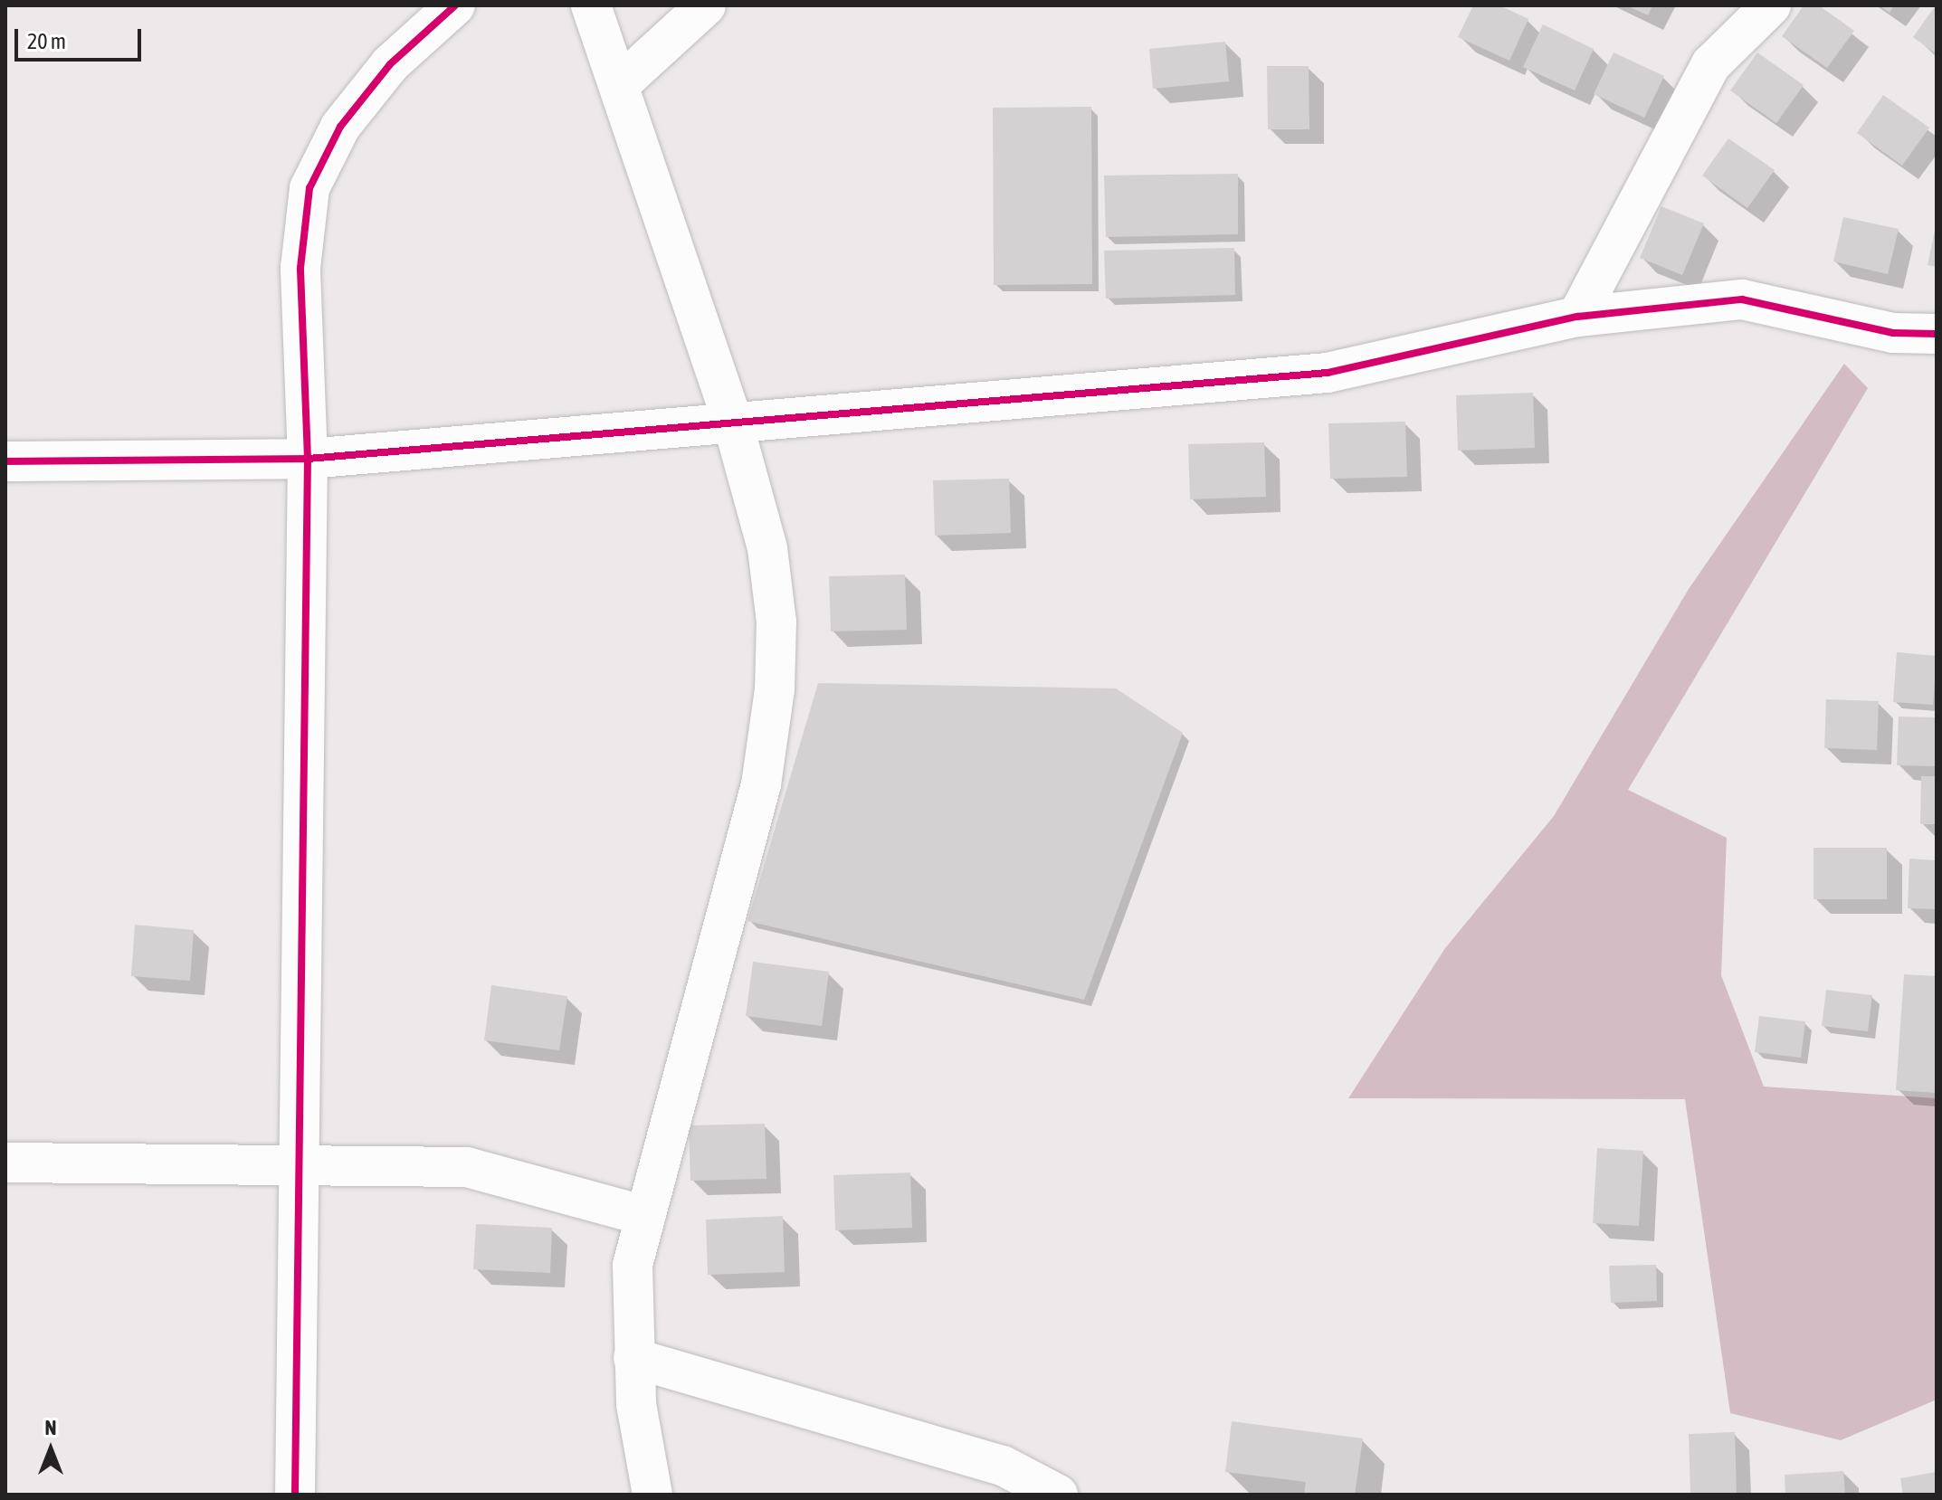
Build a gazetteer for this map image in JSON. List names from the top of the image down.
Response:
{
  "scale_bar": "20 m",
  "north": "top"
}
